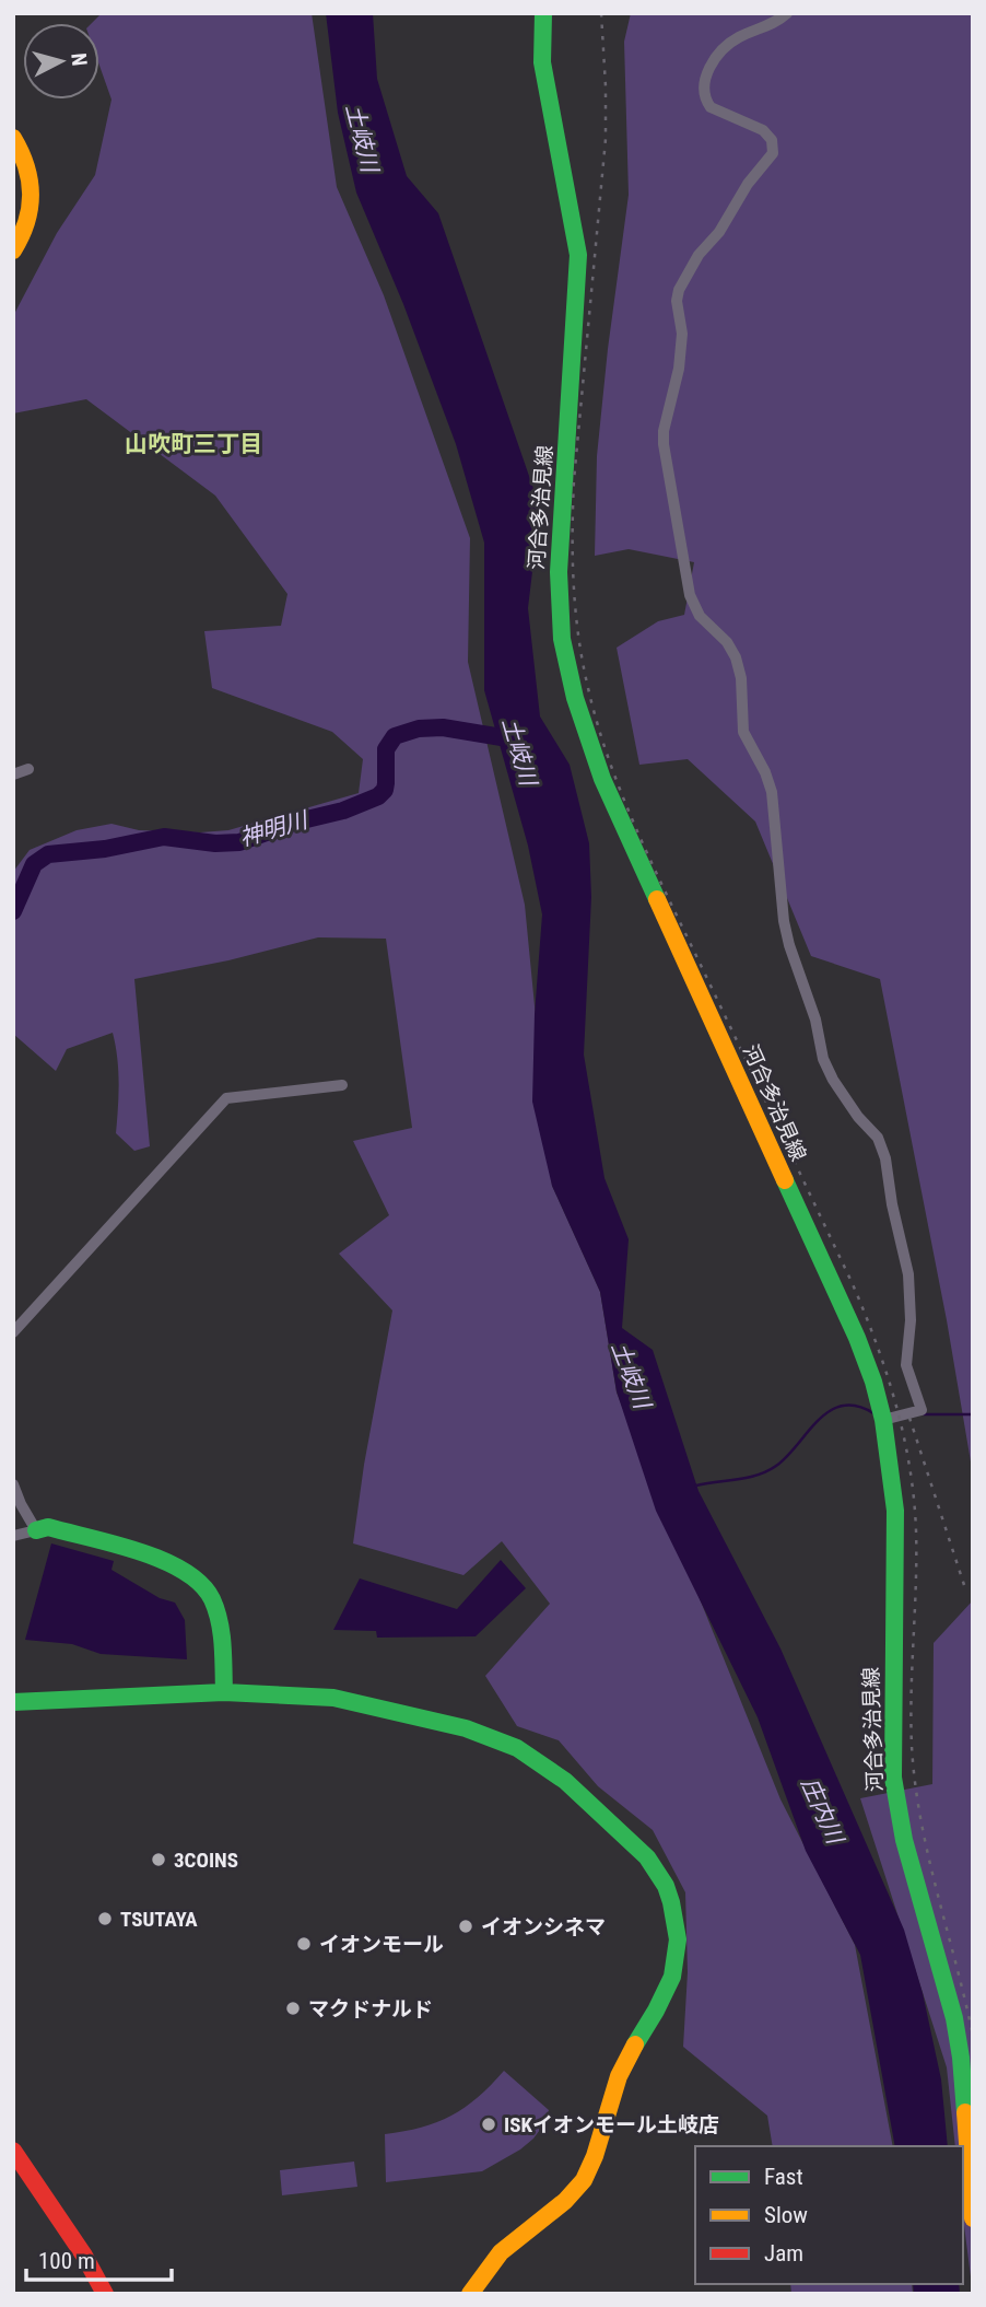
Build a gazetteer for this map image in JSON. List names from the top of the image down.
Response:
{
  "streets": {
    "main road": ["河合多治見線"]
  },
  "districts": ["山吹町三丁目"],
  "water": ["土岐川", "神明川", "庄内川"],
  "places": [
    "3COINS",
    "TSUTAYA",
    "イオンシネマ",
    "イオンモール",
    "マクドナルド",
    "ISKイオンモール土岐店"
  ],
  "legend": ["Fast", "Slow", "Jam"],
  "scale_bar": "100 m",
  "north": "right"
}
